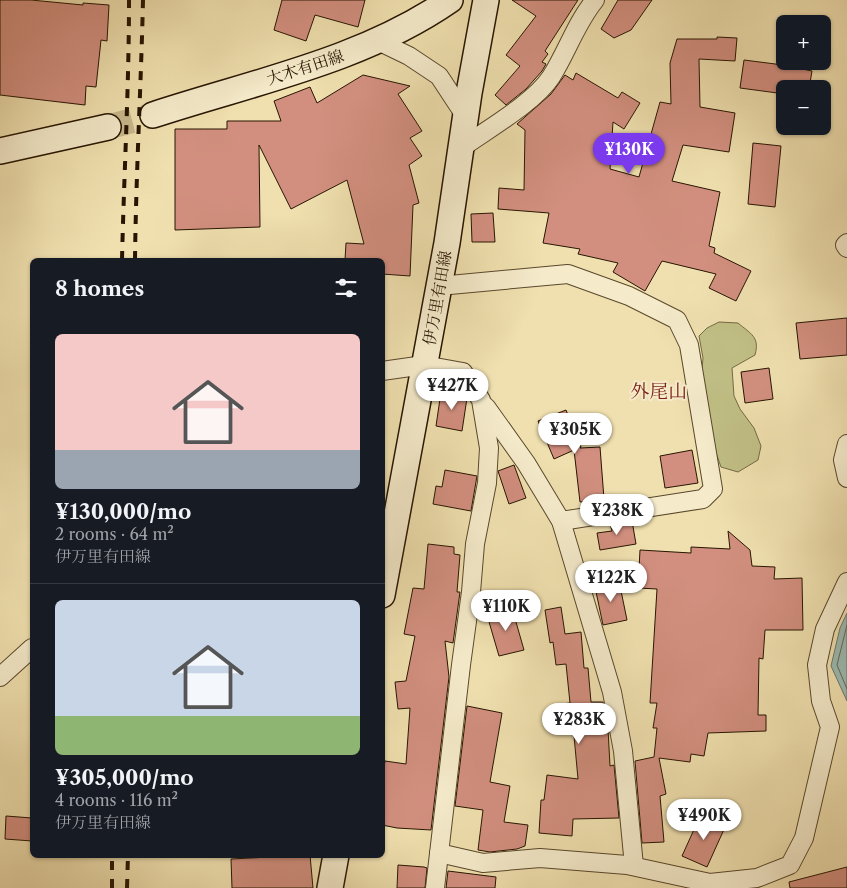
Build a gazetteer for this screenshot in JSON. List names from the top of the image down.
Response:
{
  "streets": {
    "main road": ["大木有田線", "伊万里有田線"]
  },
  "districts": ["外尾山"],
  "page": {
    "map_buttons": ["+", "−"],
    "price": [
      "¥130K",
      "¥427K",
      "¥305K",
      "¥238K",
      "¥122K",
      "¥110K",
      "¥283K",
      "¥490K"
    ],
    "heading": "8 homes",
    "list": [
      {
        "name": "¥130,000/mo",
        "note": "2 rooms · 64 m² · 伊万里有田線"
      },
      {
        "name": "¥305,000/mo",
        "note": "4 rooms · 116 m² · 伊万里有田線"
      }
    ]
  }
}
